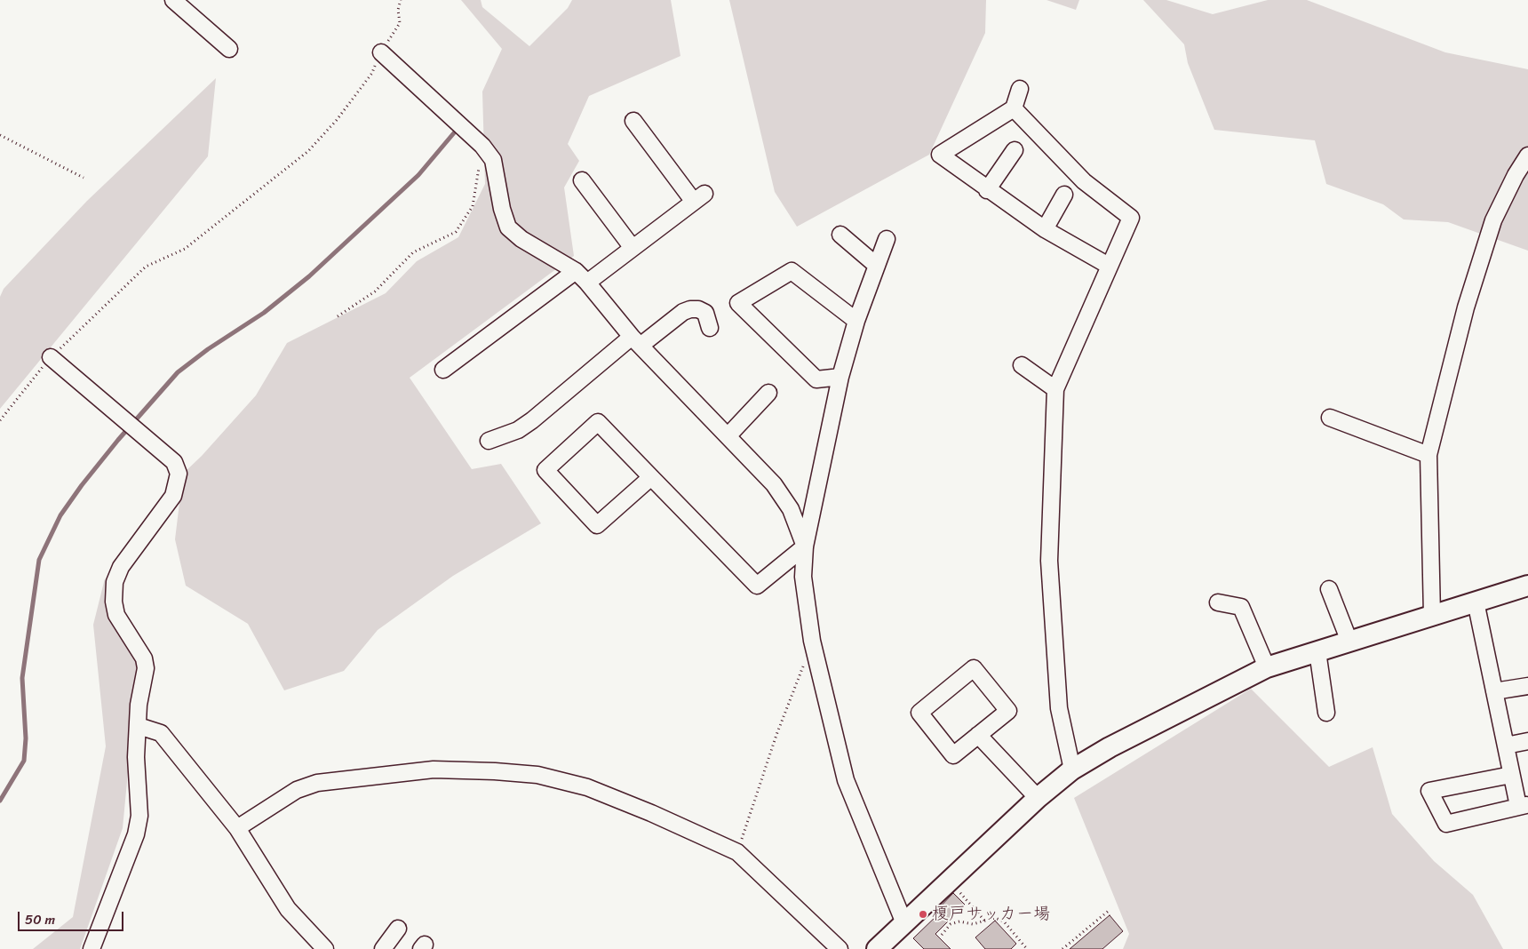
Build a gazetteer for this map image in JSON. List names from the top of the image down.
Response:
{
  "places": ["榎戸サッカー場"],
  "scale_bar": "50 m"
}
